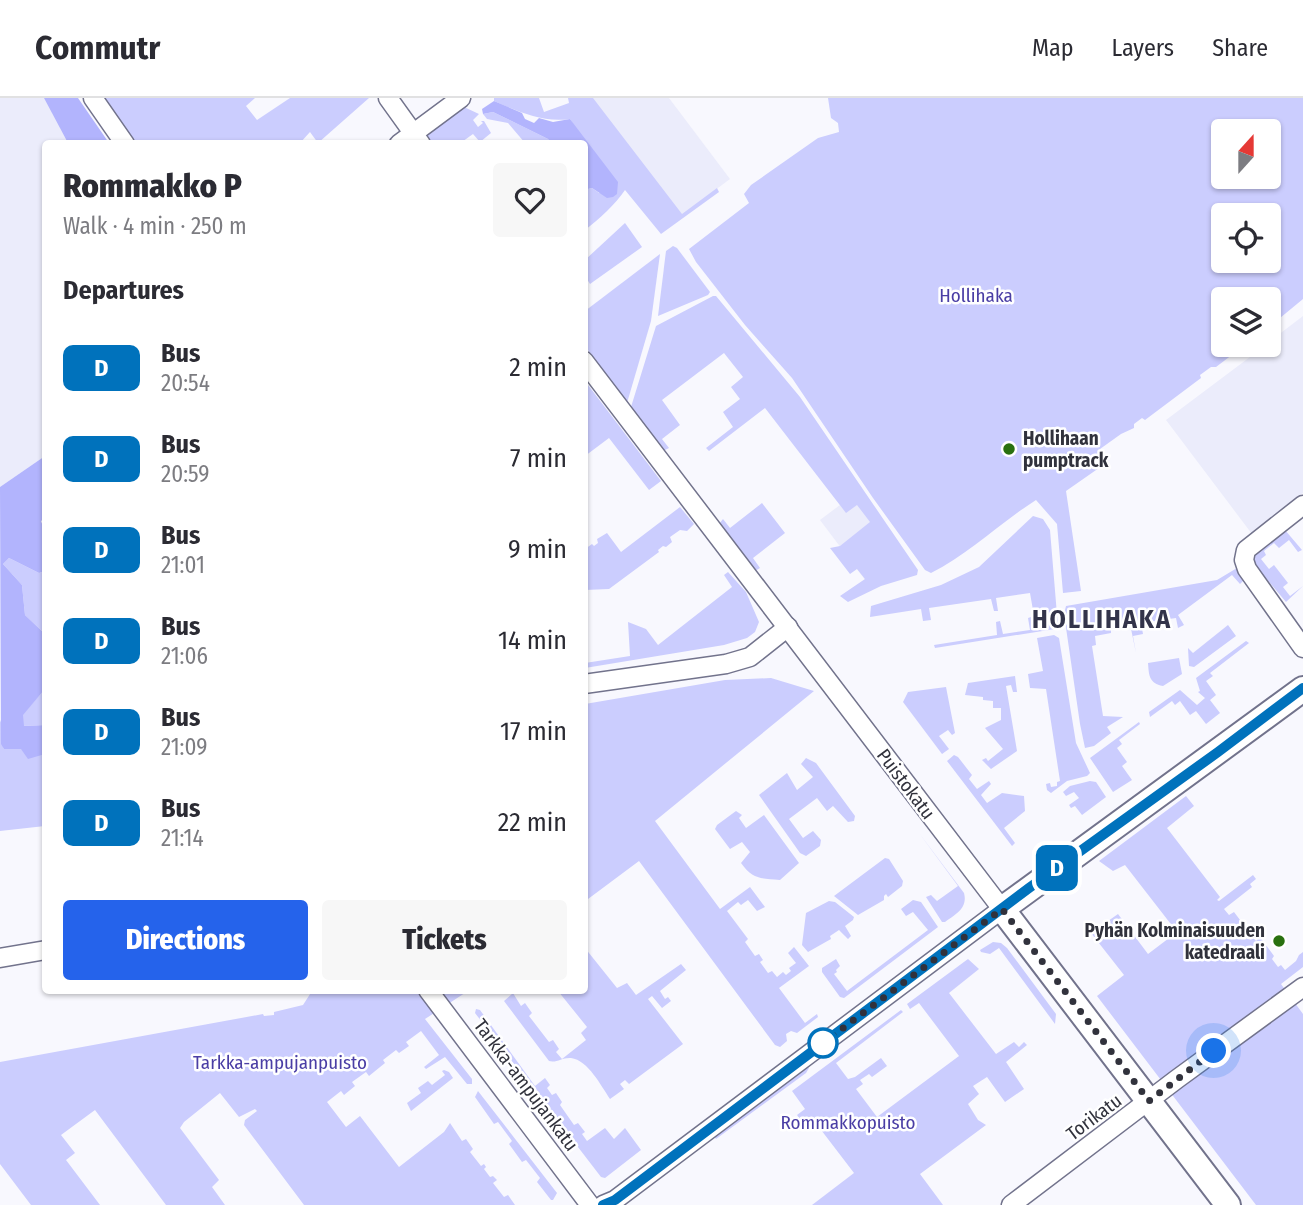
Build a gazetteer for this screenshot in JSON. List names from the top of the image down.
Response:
{
  "streets": {
    "main road": ["Puistokatu"],
    "street": ["Tarkka-ampujankatu", "Torikatu"]
  },
  "crossings": [
    ["Puistokatu", "Torikatu"]
  ],
  "districts": ["HOLLIHAKA"],
  "parks": ["Hollihaka", "Tarkka-ampujanpuisto", "Rommakkopuisto"],
  "places": ["Hollihaan pumptrack", "Pyhän Kolminaisuuden katedraali"],
  "lines": ["bus line D"],
  "north": "top",
  "page": {
    "header": "Commutr",
    "nav": ["Map", "Layers", "Share"],
    "on_map": "D",
    "heading": [
      ["Rommakko P", "Walk · 4 min · 250 m"],
      "Departures"
    ],
    "list": [
      {
        "mark": "D",
        "name": "Bus",
        "note": "20:54",
        "value": "2 min"
      },
      {
        "mark": "D",
        "name": "Bus",
        "note": "20:59",
        "value": "7 min"
      },
      {
        "mark": "D",
        "name": "Bus",
        "note": "21:01",
        "value": "9 min"
      },
      {
        "mark": "D",
        "name": "Bus",
        "note": "21:06",
        "value": "14 min"
      },
      {
        "mark": "D",
        "name": "Bus",
        "note": "21:09",
        "value": "17 min"
      },
      {
        "mark": "D",
        "name": "Bus",
        "note": "21:14",
        "value": "22 min"
      }
    ],
    "buttons": ["Directions", "Tickets"]
  }
}
